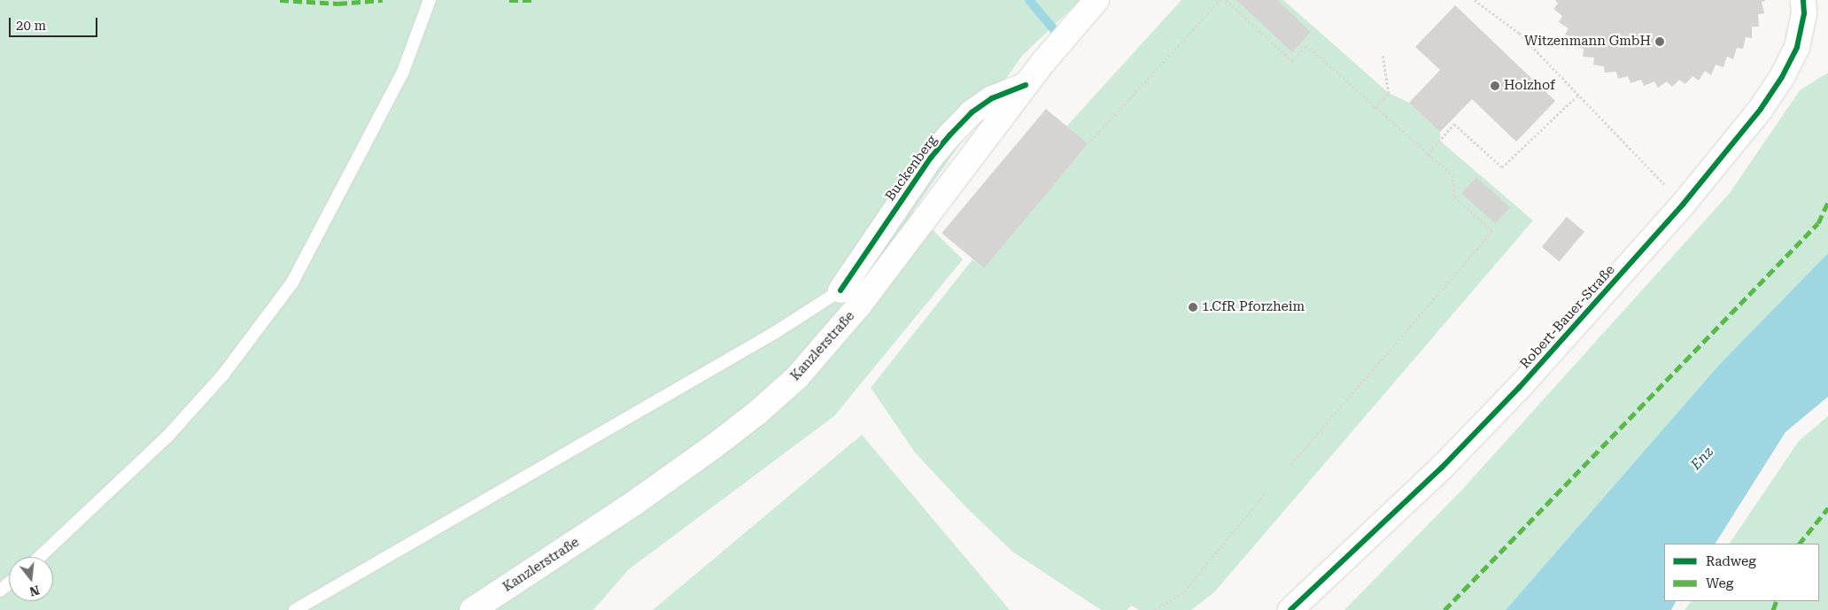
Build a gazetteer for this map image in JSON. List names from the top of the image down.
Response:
{
  "streets": {
    "street": ["Buckenberg", "Robert-Bauer-Straße", "Kanzlerstraße"]
  },
  "crossings": [
    ["Buckenberg", "Kanzlerstraße"]
  ],
  "water": ["Enz"],
  "places": ["Witzenmann GmbH", "Holzhof", "1.CfR Pforzheim"],
  "legend": ["Radweg", "Weg"],
  "scale_bar": "20 m",
  "north": "bottom"
}
